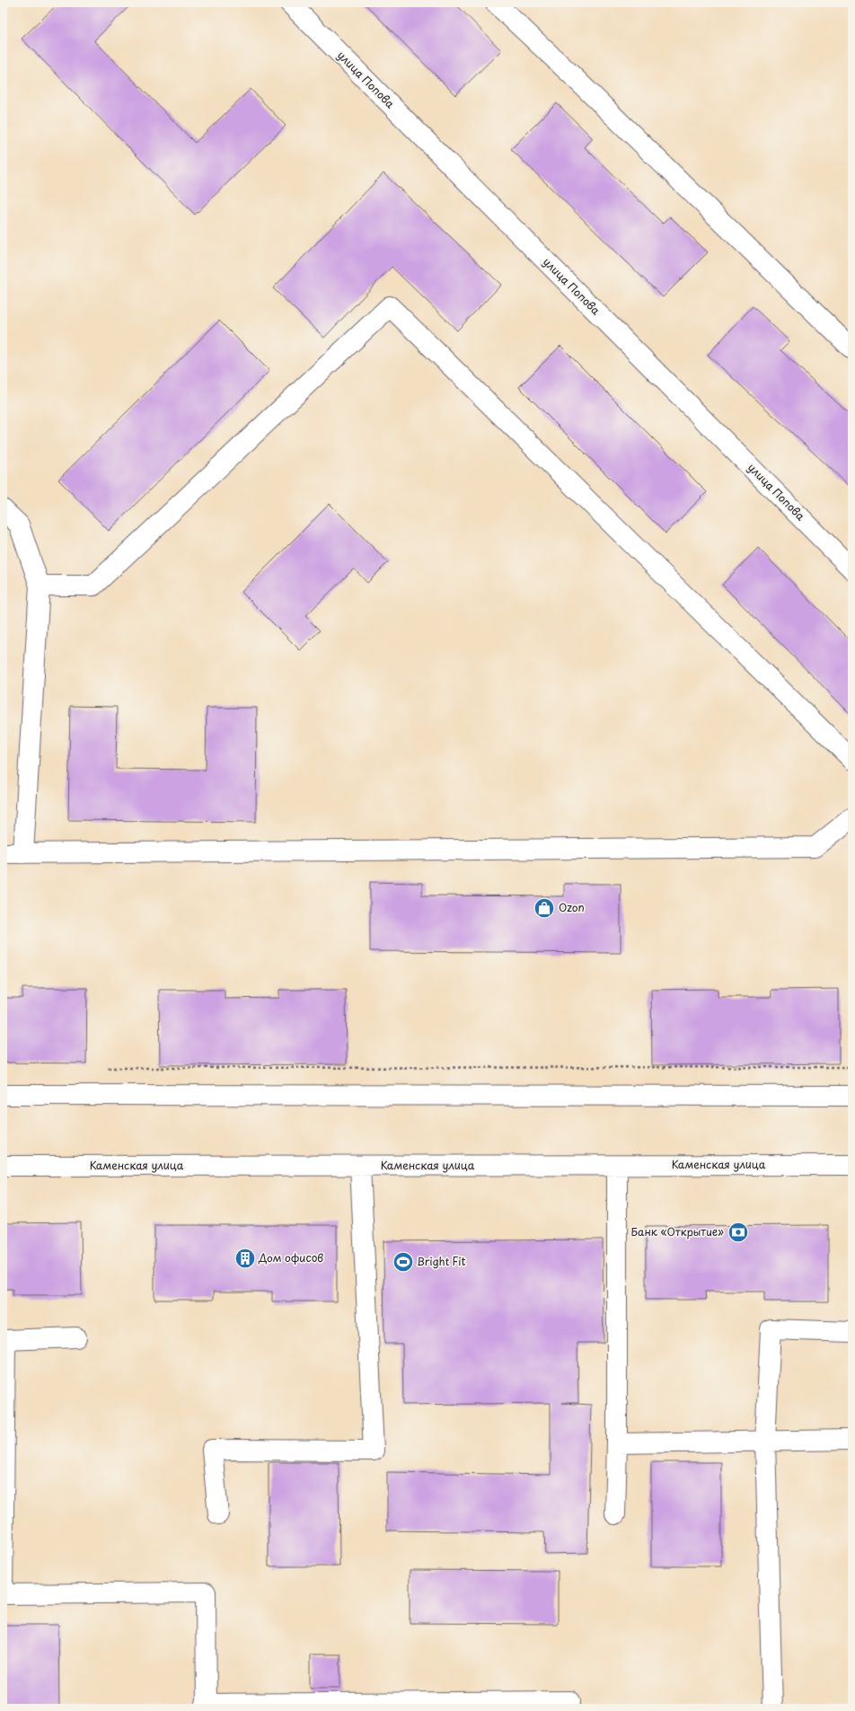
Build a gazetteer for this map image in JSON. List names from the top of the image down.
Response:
{
  "streets": {
    "street": ["улица Попова", "Каменская улица"]
  },
  "places": {
    "shop": ["Ozon"],
    "bank": ["Банк «Открытие»"],
    "building": ["Дом офисов"],
    "sports": ["Bright Fit"]
  }
}
